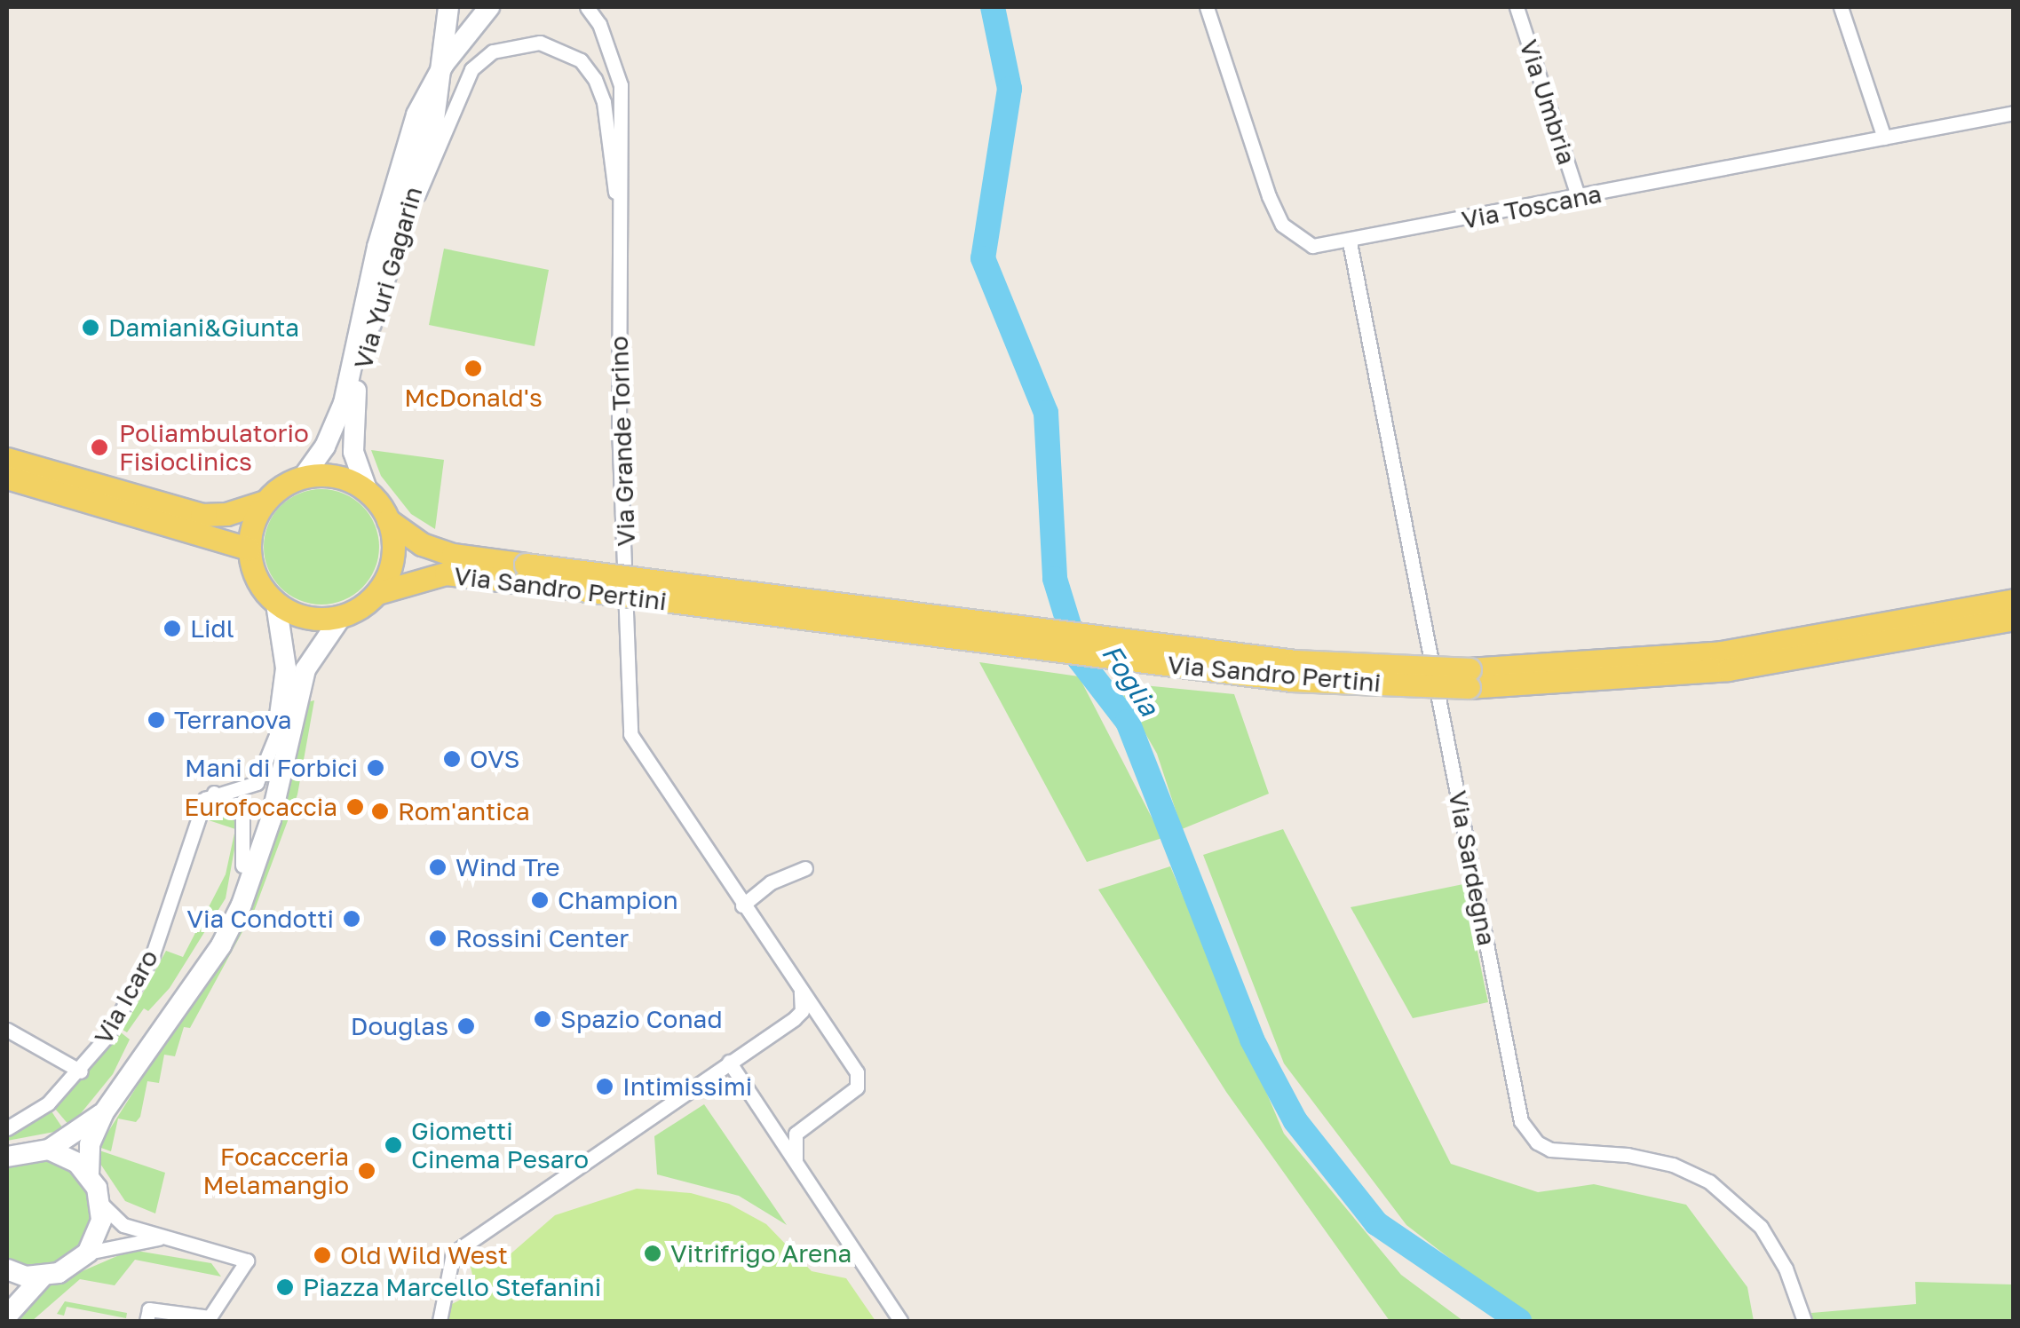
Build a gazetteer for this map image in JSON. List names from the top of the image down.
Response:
{
  "streets": {
    "main road": ["Via Yuri Gagarin", "Via Sandro Pertini"],
    "street": [
      "Via Umbria",
      "Via Toscana",
      "Via Grande Torino",
      "Via Sardegna",
      "Via Icaro"
    ]
  },
  "crossings": [
    ["Via Umbria", "Via Toscana"],
    ["Via Toscana", "Via Sardegna"],
    ["Via Yuri Gagarin", "Via Grande Torino"],
    ["Via Yuri Gagarin", "Via Sandro Pertini"]
  ],
  "water": ["Foglia"],
  "places": [
    "Damiani&Giunta",
    "McDonald's",
    "Poliambulatorio Fisioclinics",
    "Lidl",
    "Terranova",
    "OVS",
    "Mani di Forbici",
    "Eurofocaccia",
    "Rom'antica",
    "Wind Tre",
    "Champion",
    "Via Condotti",
    "Rossini Center",
    "Spazio Conad",
    "Douglas",
    "Intimissimi",
    "Giometti Cinema Pesaro",
    "Focacceria Melamangio",
    "Vitrifrigo Arena",
    "Old Wild West",
    "Piazza Marcello Stefanini"
  ]
}
